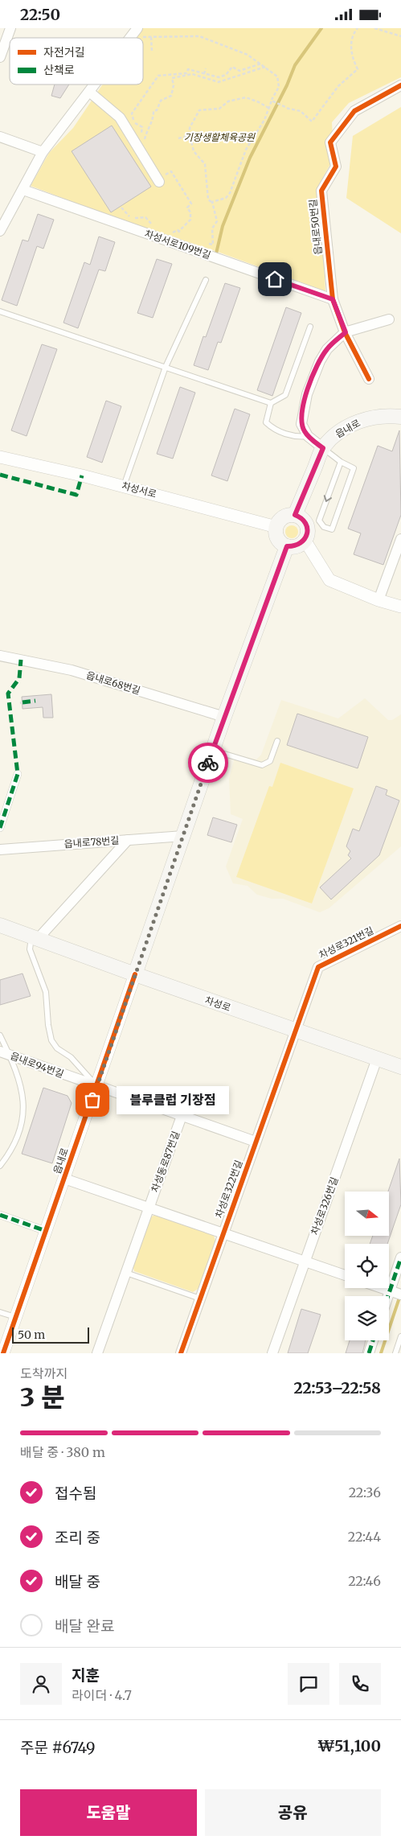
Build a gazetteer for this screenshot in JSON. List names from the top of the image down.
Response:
{
  "streets": {
    "main road": ["읍내로", "차성로"],
    "street": [
      "읍내로50번길",
      "차성서로109번길",
      "차성서로",
      "읍내로68번길",
      "읍내로78번길",
      "차성로321번길",
      "읍내로94번길",
      "차성동로87번길",
      "차성로322번길",
      "차성로326번길"
    ]
  },
  "crossings": [
    ["읍내로50번길", "차성서로109번길"],
    ["읍내로", "차성서로"],
    ["읍내로", "읍내로68번길"],
    ["읍내로", "읍내로78번길"],
    ["읍내로", "차성로"],
    ["읍내로", "읍내로94번길"],
    ["읍내로", "차성동로87번길"],
    ["차성로321번길", "차성로"],
    ["차성로321번길", "차성로322번길"],
    ["차성로", "차성로322번길"],
    ["차성로", "차성로326번길"]
  ],
  "parks": ["기장생활체육공원"],
  "places": ["블루클럽 기장점"],
  "legend": ["자전거길", "산책로"],
  "scale_bar": "50 m",
  "north": "right",
  "page": {
    "status": "22:50",
    "bubble": "블루클럽 기장점",
    "scale": "50 m",
    "heading": ["3 분", "도착까지", "22:53–22:58"],
    "panel": [
      "지훈",
      "라이더 · 4.7",
      "주문 #6749",
      "₩51,100"
    ],
    "bar": "배달 중 · 380 m",
    "list": [
      ["접수됨", "22:36"],
      ["조리 중", "22:44"],
      ["배달 중", "22:46"],
      "배달 완료"
    ],
    "buttons": ["도움말", "공유"]
  }
}
